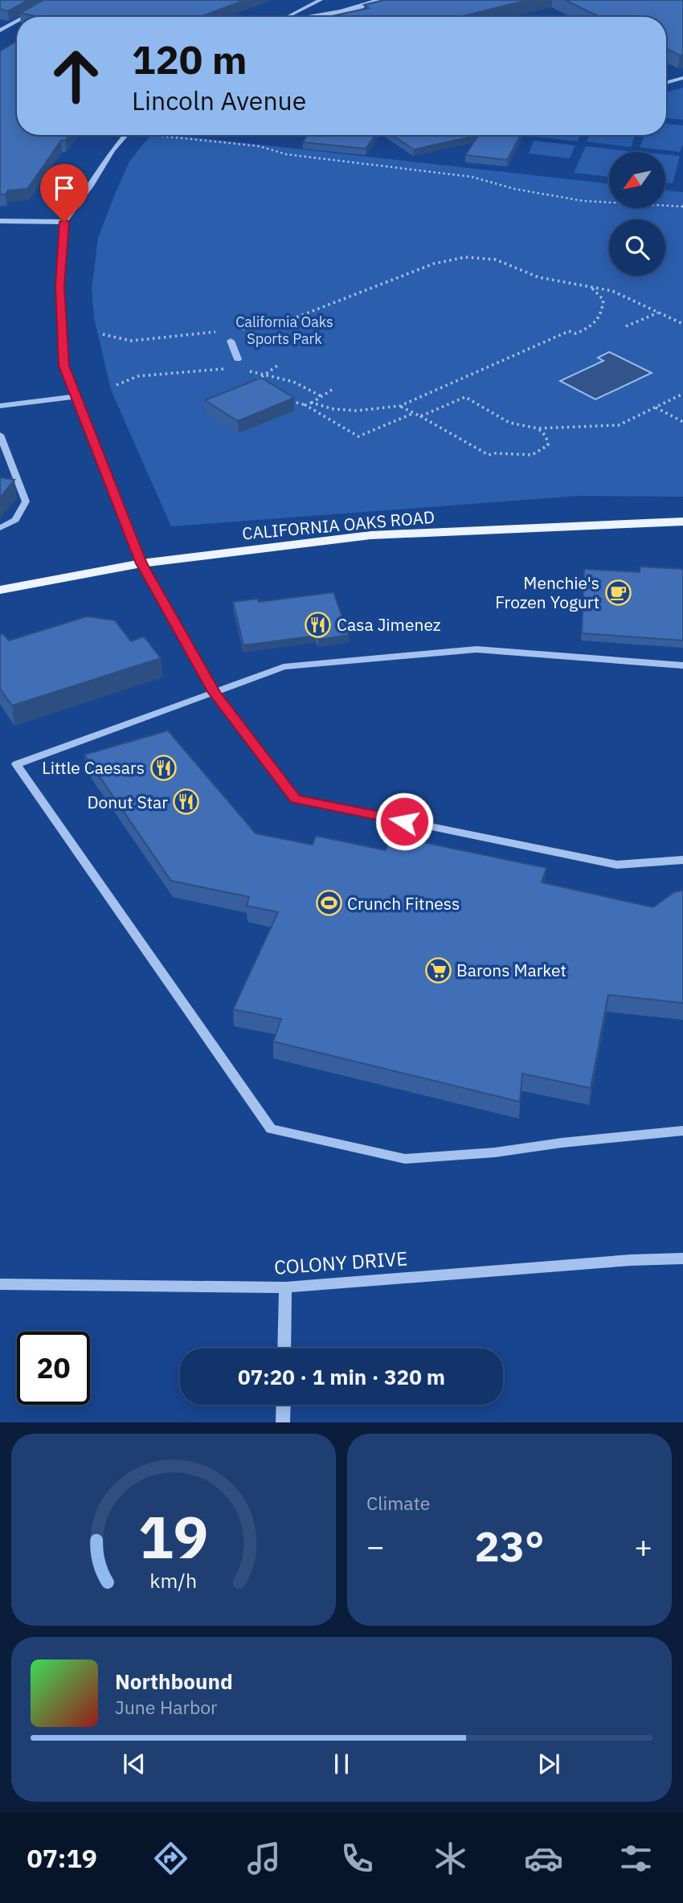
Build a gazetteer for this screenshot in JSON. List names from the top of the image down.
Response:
{
  "streets": {
    "main road": ["CALIFORNIA OAKS ROAD"],
    "street": ["COLONY DRIVE"]
  },
  "parks": ["California Oaks Sports Park"],
  "places": {
    "cafe": ["Menchie's Frozen Yogurt"],
    "restaurant": ["Casa Jimenez", "Little Caesars", "Donut Star"],
    "sports": ["Crunch Fitness"],
    "supermarket": ["Barons Market"]
  },
  "north": "bottom left",
  "page": {
    "turn": ["120 m", "Lincoln Avenue"],
    "limit": "20",
    "trip": "07:20 · 1 min · 320 m",
    "tile": "Climate",
    "heat": ["−", "23°", "+"],
    "song": ["Northbound", "June Harbor"],
    "tabs": "07:19",
    "gauge": ["19", "km/h"]
  }
}
